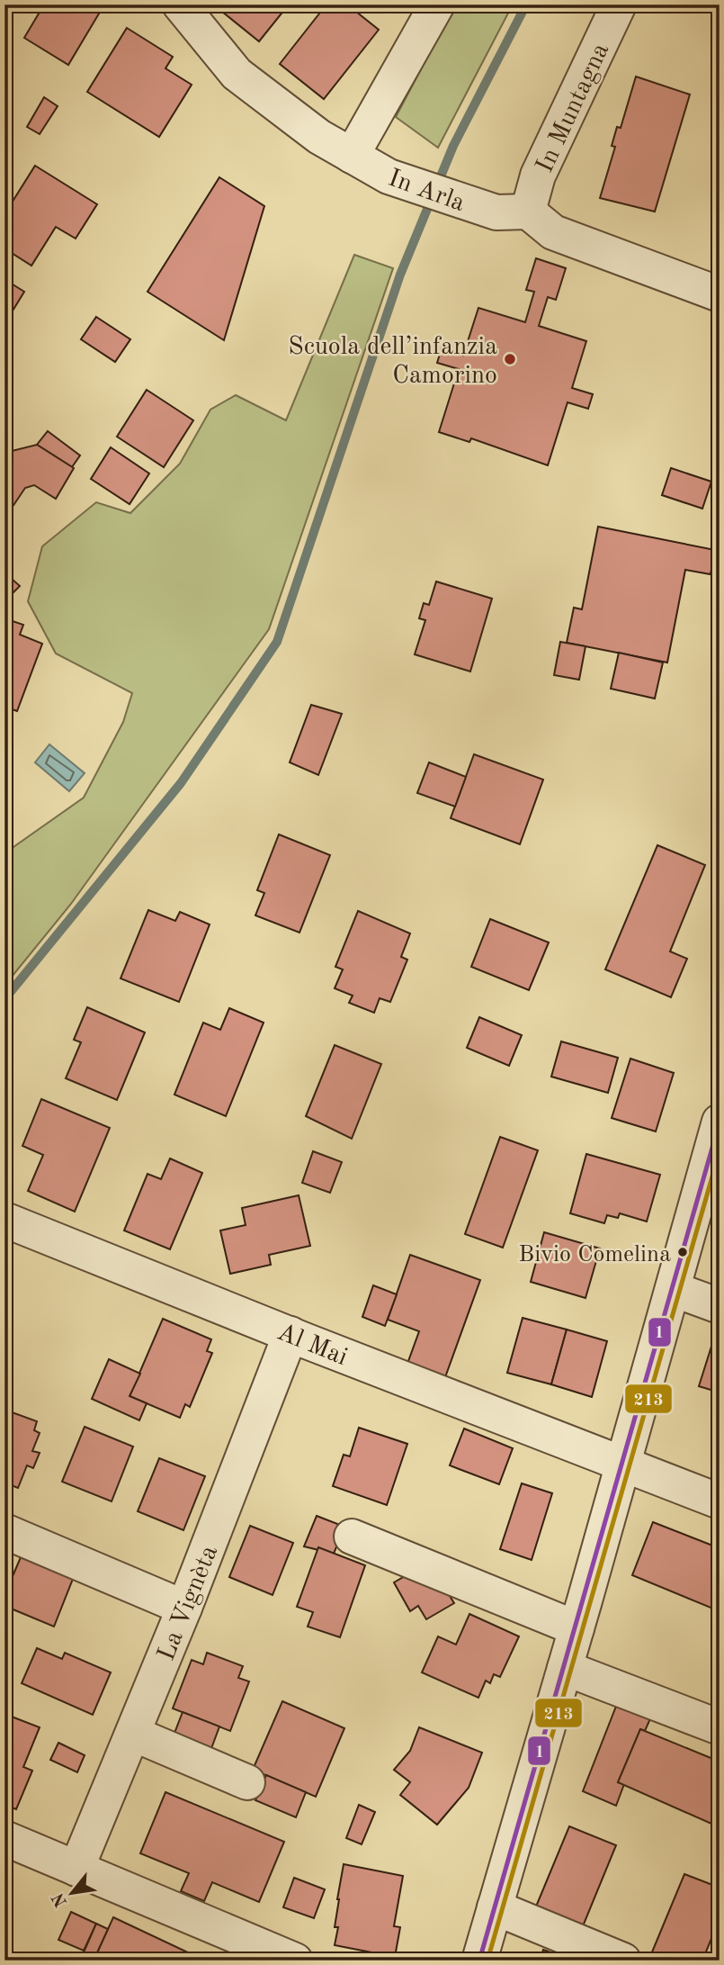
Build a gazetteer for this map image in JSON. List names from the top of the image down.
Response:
{
  "streets": {
    "street": [
      "In Muntagna",
      "In Arla",
      "Al Mai",
      "La Vignèta"
    ]
  },
  "crossings": [
    ["In Muntagna", "In Arla"],
    ["Al Mai", "La Vignèta"]
  ],
  "places": ["Scuola dell’infanzia Camorino", "Bivio Comelina"],
  "lines": ["transit line 1", "transit line 213"],
  "north": "bottom left"
}
